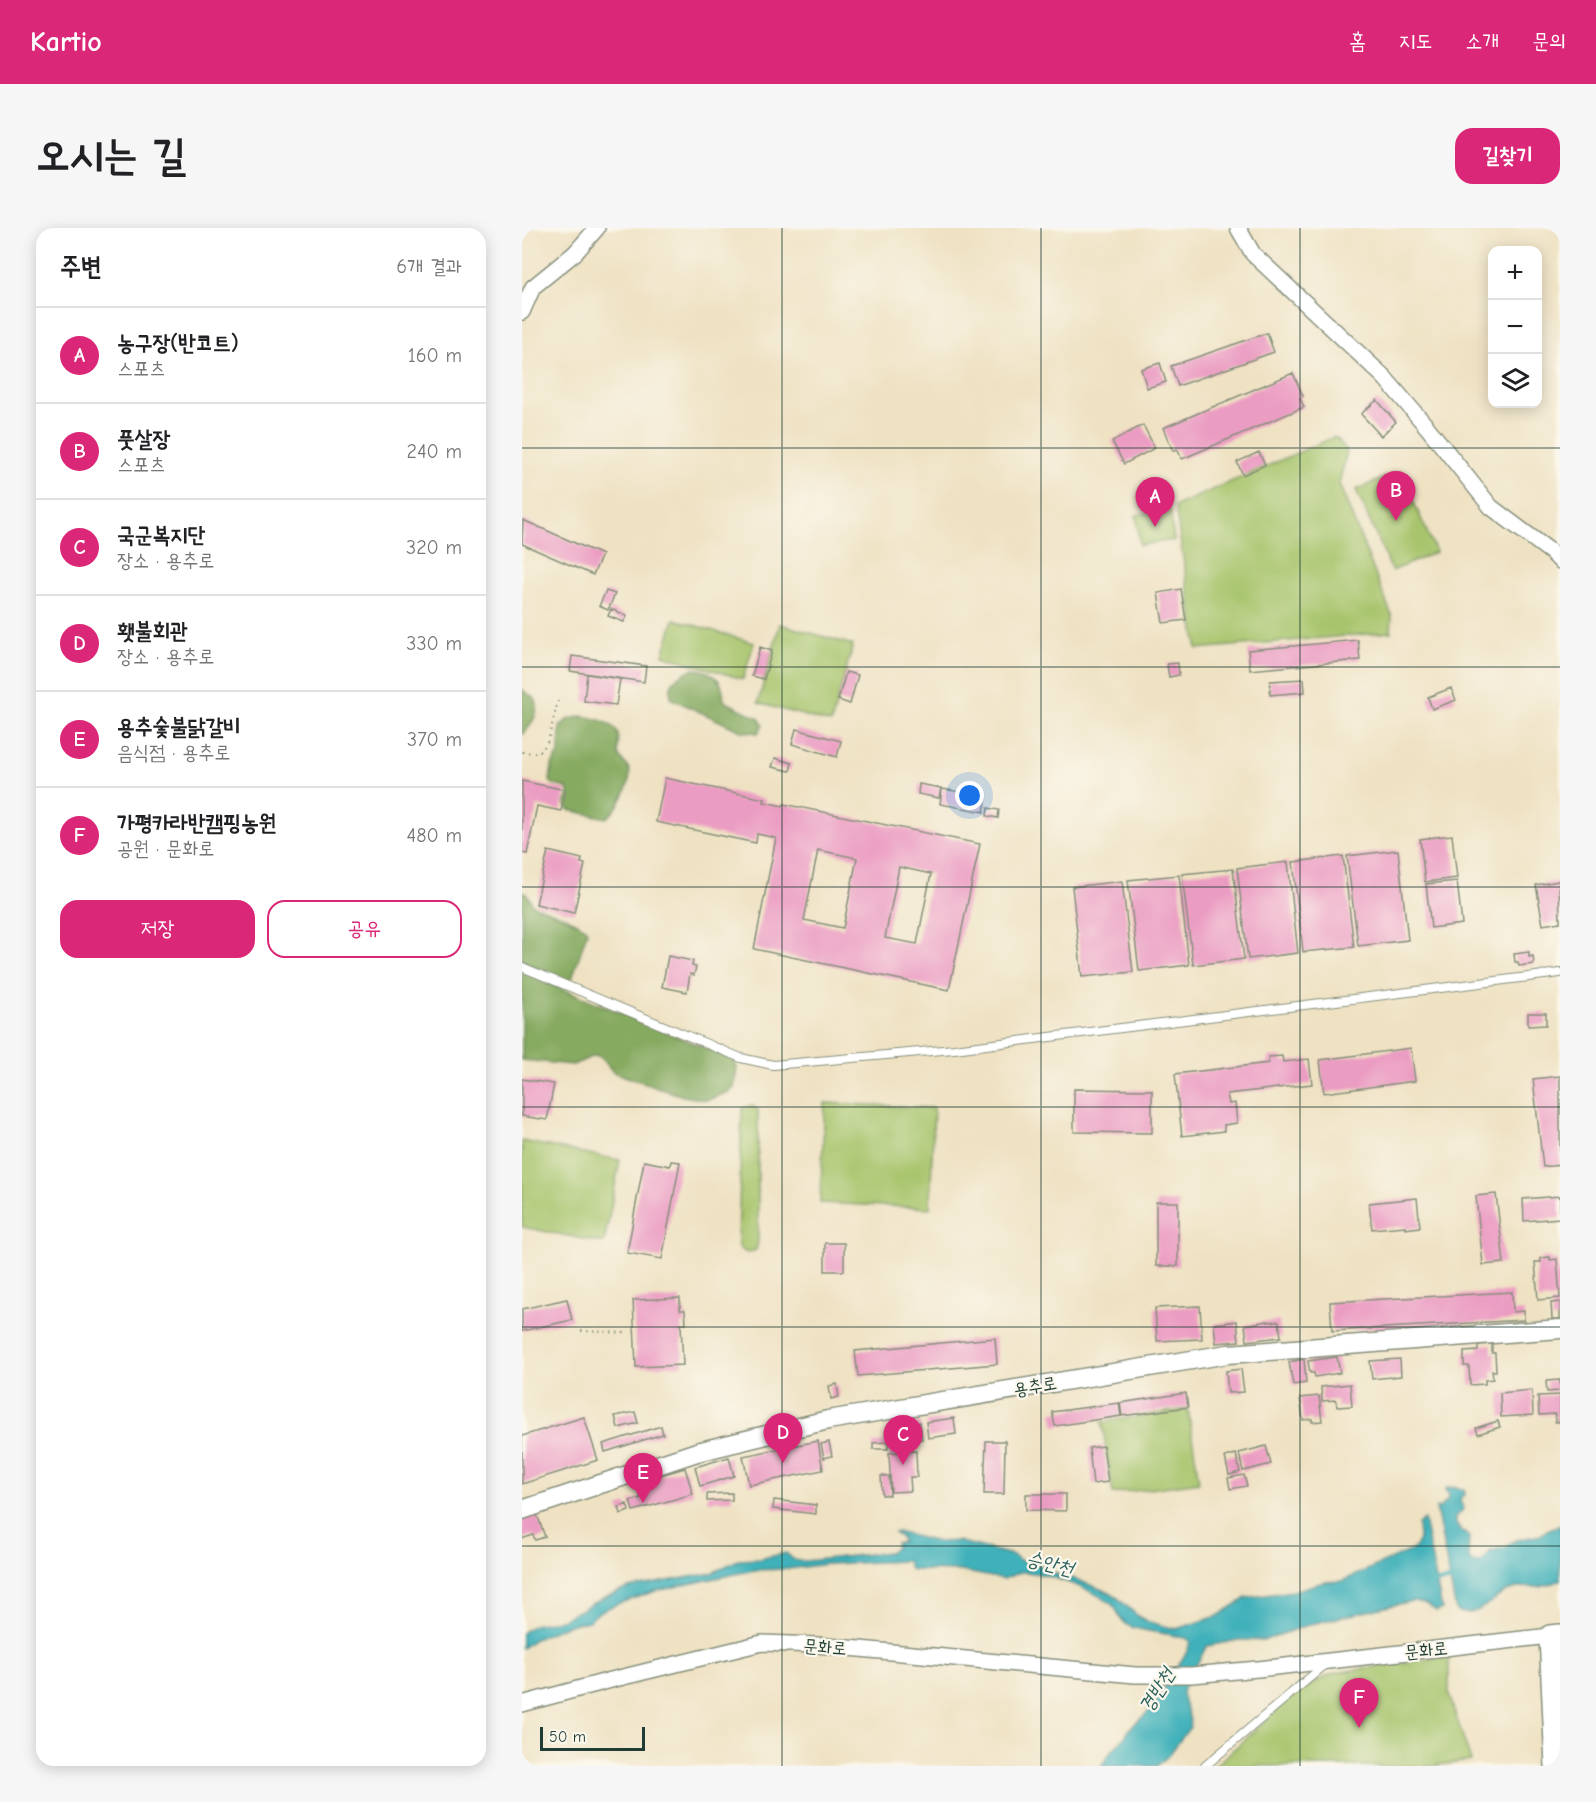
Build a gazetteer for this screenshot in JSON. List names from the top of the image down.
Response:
{
  "streets": {
    "main road": ["문화로"],
    "street": ["용추로"]
  },
  "water": ["승안천", "경반천"],
  "scale_bar": "50 m",
  "page": {
    "header": "Kartio",
    "nav": [
      "홈",
      "지도",
      "소개",
      "문의"
    ],
    "buttons": [
      "길찾기",
      ["저장", "공유"]
    ],
    "title": "오시는 길",
    "heading": ["주변", "6개 결과"],
    "map_buttons": ["+", "−"],
    "list": [
      {
        "mark": "A",
        "name": "농구장(반코트)",
        "note": "스포츠",
        "value": "160 m"
      },
      {
        "mark": "B",
        "name": "풋살장",
        "note": "스포츠",
        "value": "240 m"
      },
      {
        "mark": "C",
        "name": "국군복지단",
        "note": "장소 · 용추로",
        "value": "320 m"
      },
      {
        "mark": "D",
        "name": "횃불회관",
        "note": "장소 · 용추로",
        "value": "330 m"
      },
      {
        "mark": "E",
        "name": "용추숯불닭갈비",
        "note": "음식점 · 용추로",
        "value": "370 m"
      },
      {
        "mark": "F",
        "name": "가평카라반캠핑농원",
        "note": "공원 · 문화로",
        "value": "480 m"
      }
    ],
    "pins": [
      "B",
      "A",
      "D",
      "C",
      "E",
      "F"
    ],
    "scale": "50 m"
  }
}
